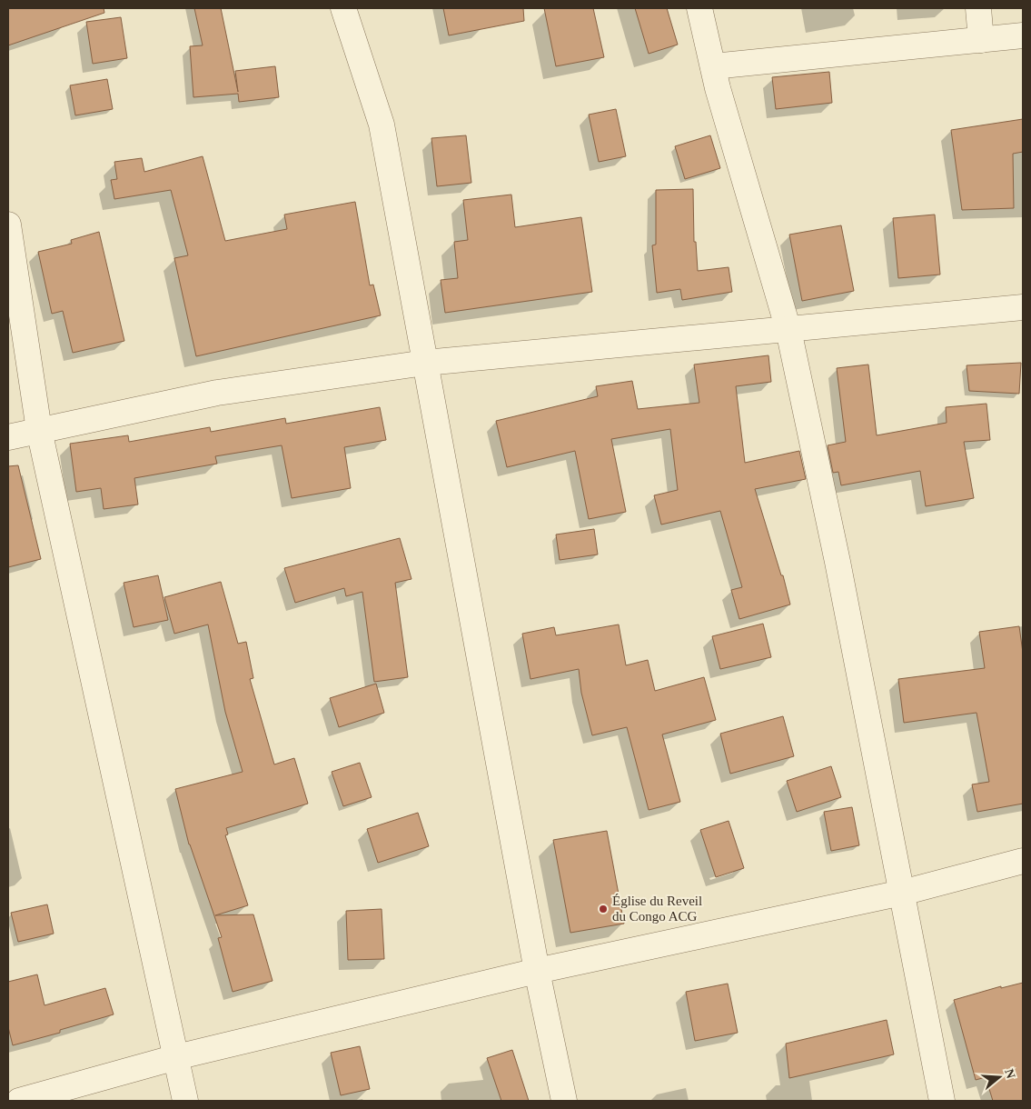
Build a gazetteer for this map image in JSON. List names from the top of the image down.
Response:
{
  "places": ["Église du Reveil du Congo ACG"],
  "north": "right"
}
